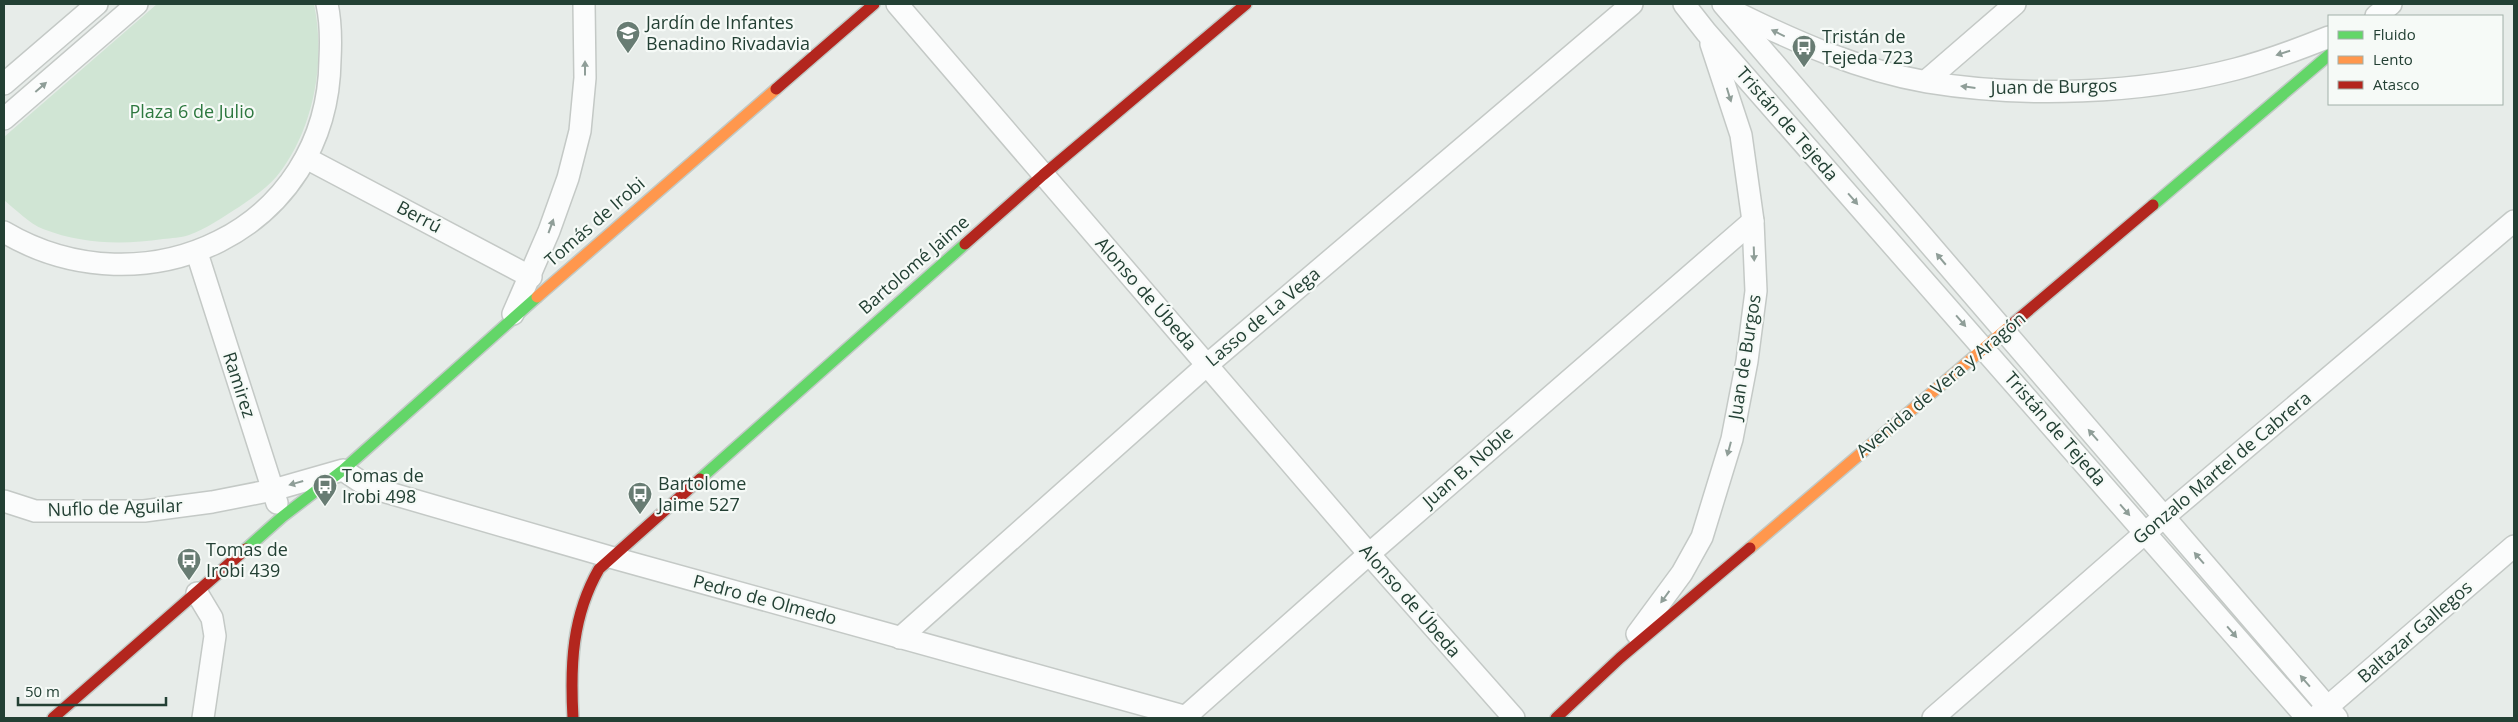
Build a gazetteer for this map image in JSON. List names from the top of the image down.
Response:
{
  "streets": {
    "street": [
      "Juan de Burgos",
      "Tristán de Tejeda",
      "Berrú",
      "Tomás de Irobi",
      "Bartolomé Jaime",
      "Alonso de Úbeda",
      "Lasso de La Vega",
      "Ramirez",
      "Avenida de Vera y Aragón",
      "Juan B. Noble",
      "Gonzalo Martel de Cabrera",
      "Nuflo de Aguilar",
      "Pedro de Olmedo",
      "Baltazar Gallegos"
    ]
  },
  "crossings": [
    ["Juan de Burgos", "Tristán de Tejeda"],
    ["Juan de Burgos", "Avenida de Vera y Aragón"],
    ["Juan de Burgos", "Juan B. Noble"],
    ["Tristán de Tejeda", "Avenida de Vera y Aragón"],
    ["Tristán de Tejeda", "Gonzalo Martel de Cabrera"],
    ["Tristán de Tejeda", "Baltazar Gallegos"],
    ["Tomás de Irobi", "Ramirez"],
    ["Tomás de Irobi", "Nuflo de Aguilar"],
    ["Tomás de Irobi", "Pedro de Olmedo"],
    ["Bartolomé Jaime", "Alonso de Úbeda"],
    ["Bartolomé Jaime", "Pedro de Olmedo"],
    ["Alonso de Úbeda", "Lasso de La Vega"],
    ["Alonso de Úbeda", "Juan B. Noble"],
    ["Lasso de La Vega", "Pedro de Olmedo"],
    ["Ramirez", "Nuflo de Aguilar"],
    ["Juan B. Noble", "Pedro de Olmedo"],
    ["Nuflo de Aguilar", "Pedro de Olmedo"]
  ],
  "parks": ["Plaza 6 de Julio"],
  "places": {
    "school or university": ["Jardín de Infantes Benadino Rivadavia"],
    "bus stop": [
      "Tristán de Tejeda 723",
      "Tomas de Irobi 498",
      "Bartolome Jaime 527",
      "Tomas de Irobi 439"
    ]
  },
  "legend": ["Fluido", "Lento", "Atasco"],
  "scale_bar": "50 m"
}
